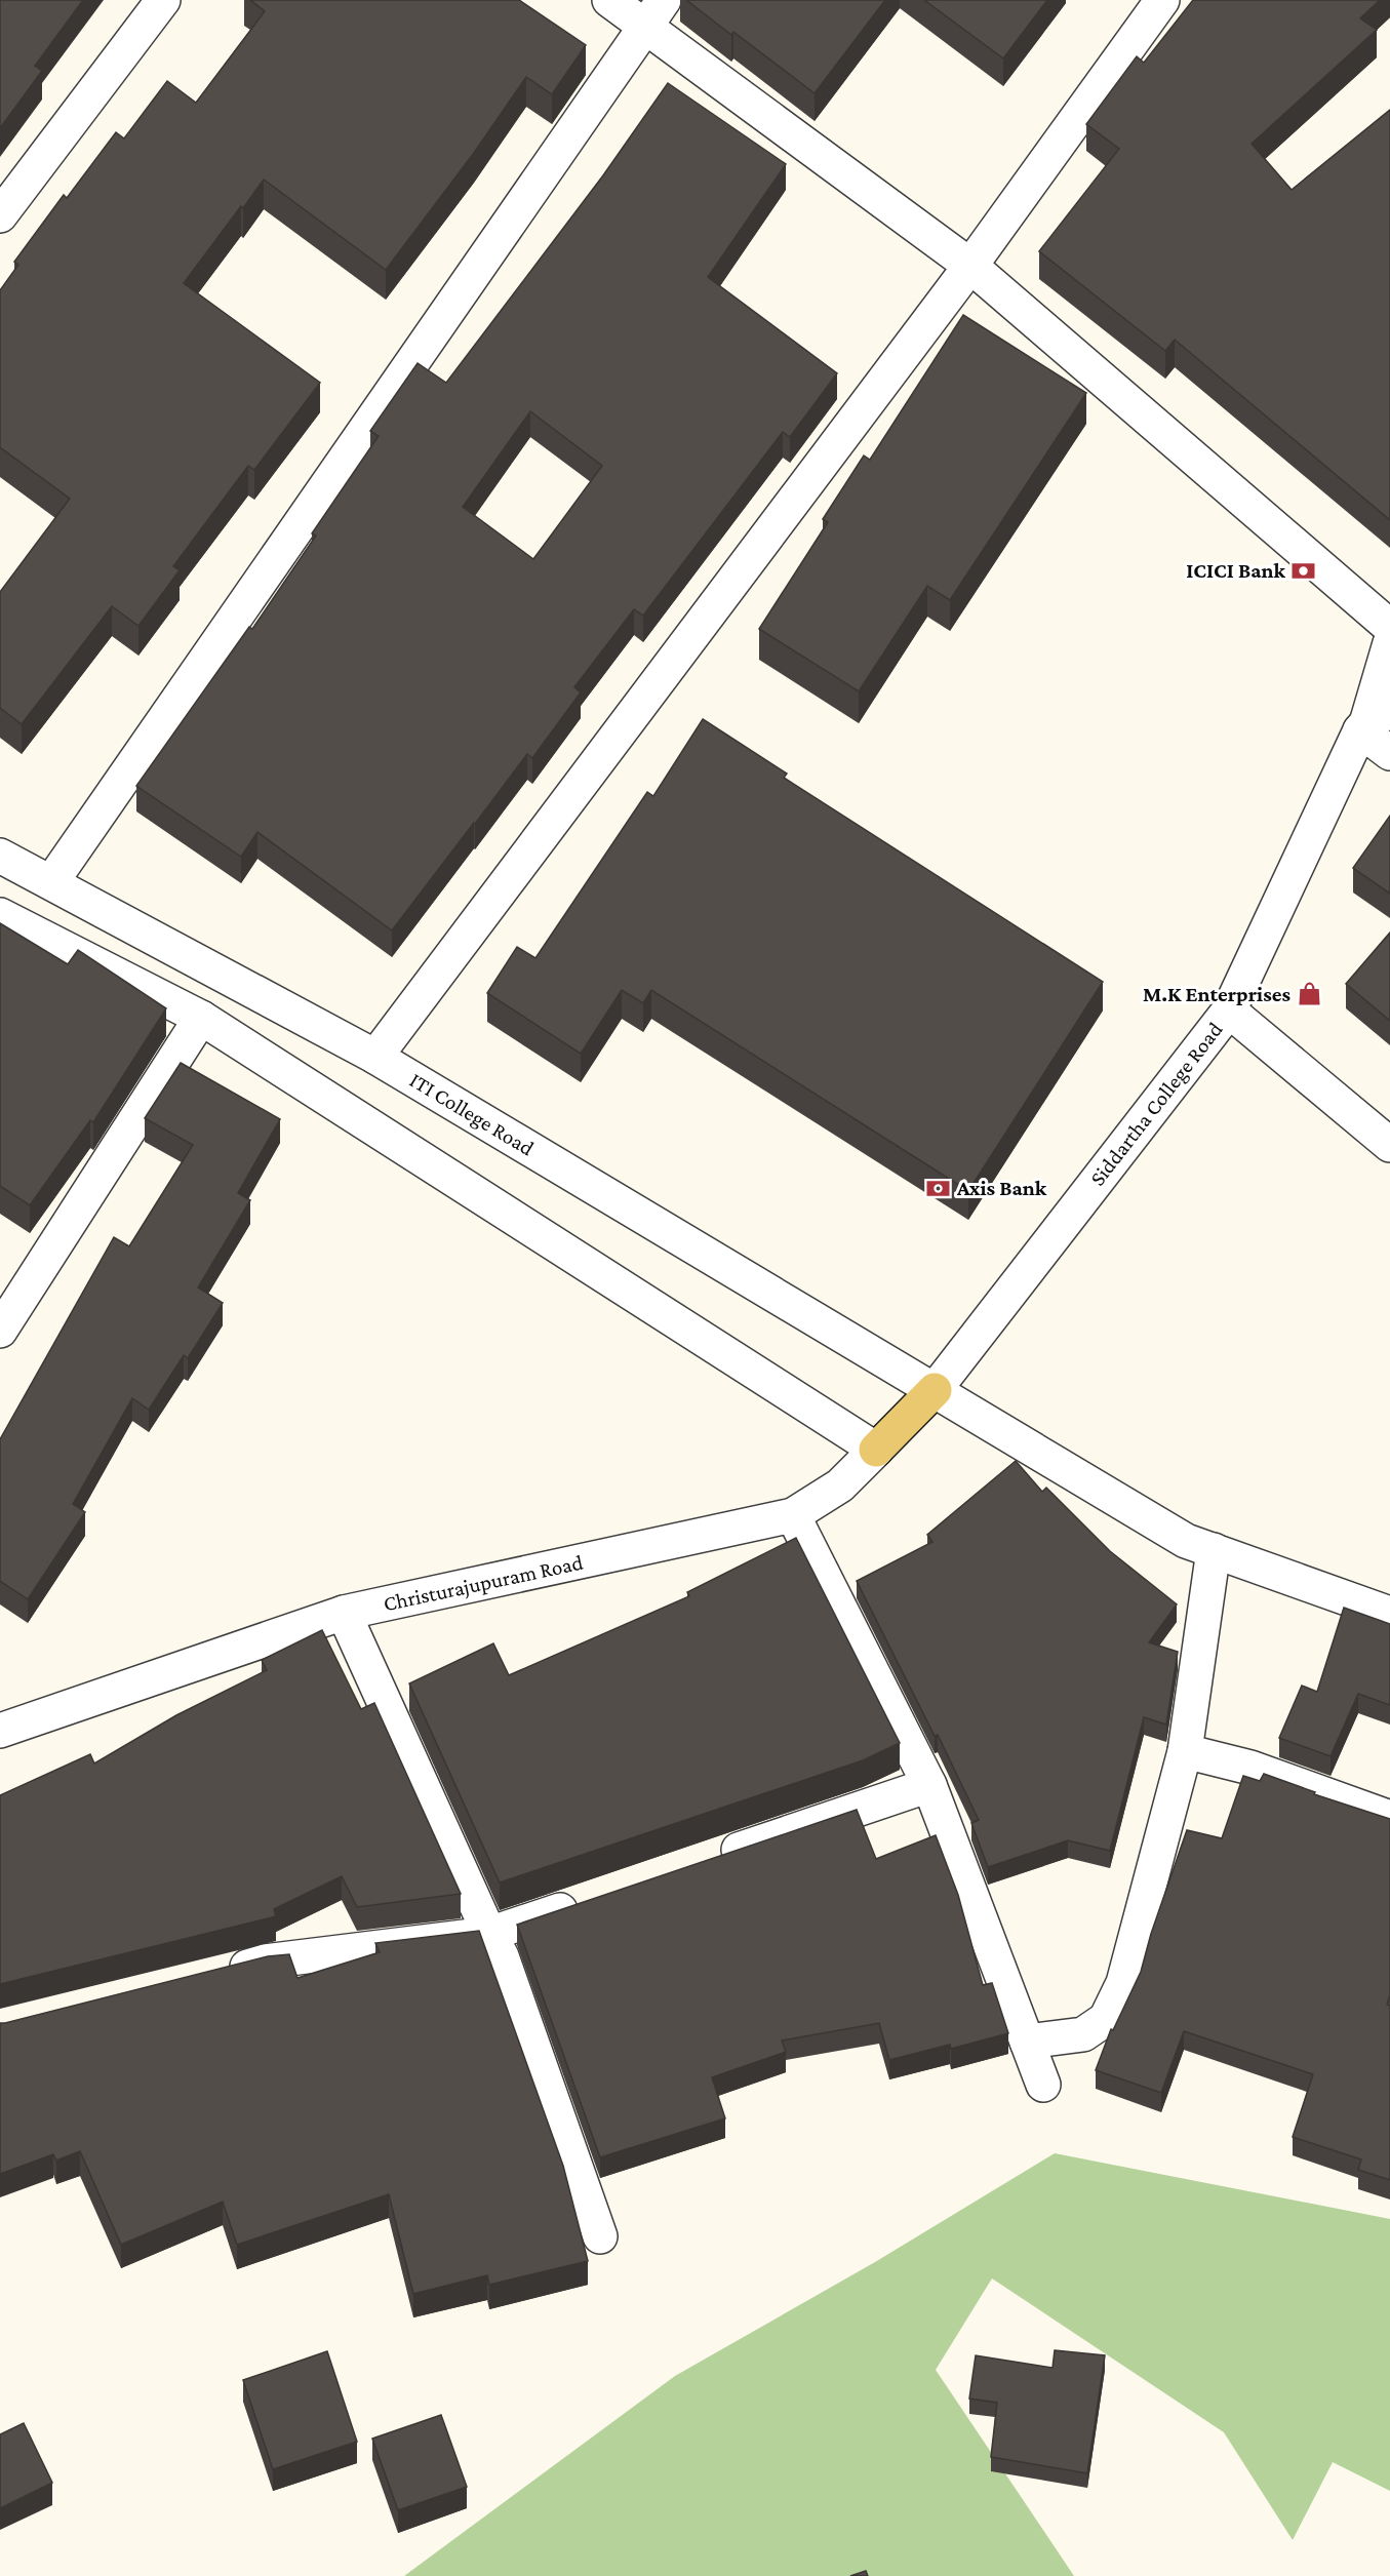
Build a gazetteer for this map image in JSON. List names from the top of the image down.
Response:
{
  "streets": {
    "main road": ["Christurajupuram Road"],
    "street": ["Siddartha College Road", "ITI College Road"]
  },
  "crossings": [
    ["Siddartha College Road", "ITI College Road"],
    ["Siddartha College Road", "Christurajupuram Road"],
    ["ITI College Road", "Christurajupuram Road"]
  ],
  "places": {
    "bank": ["ICICI Bank", "Axis Bank"],
    "shop": ["M.K Enterprises"]
  }
}
